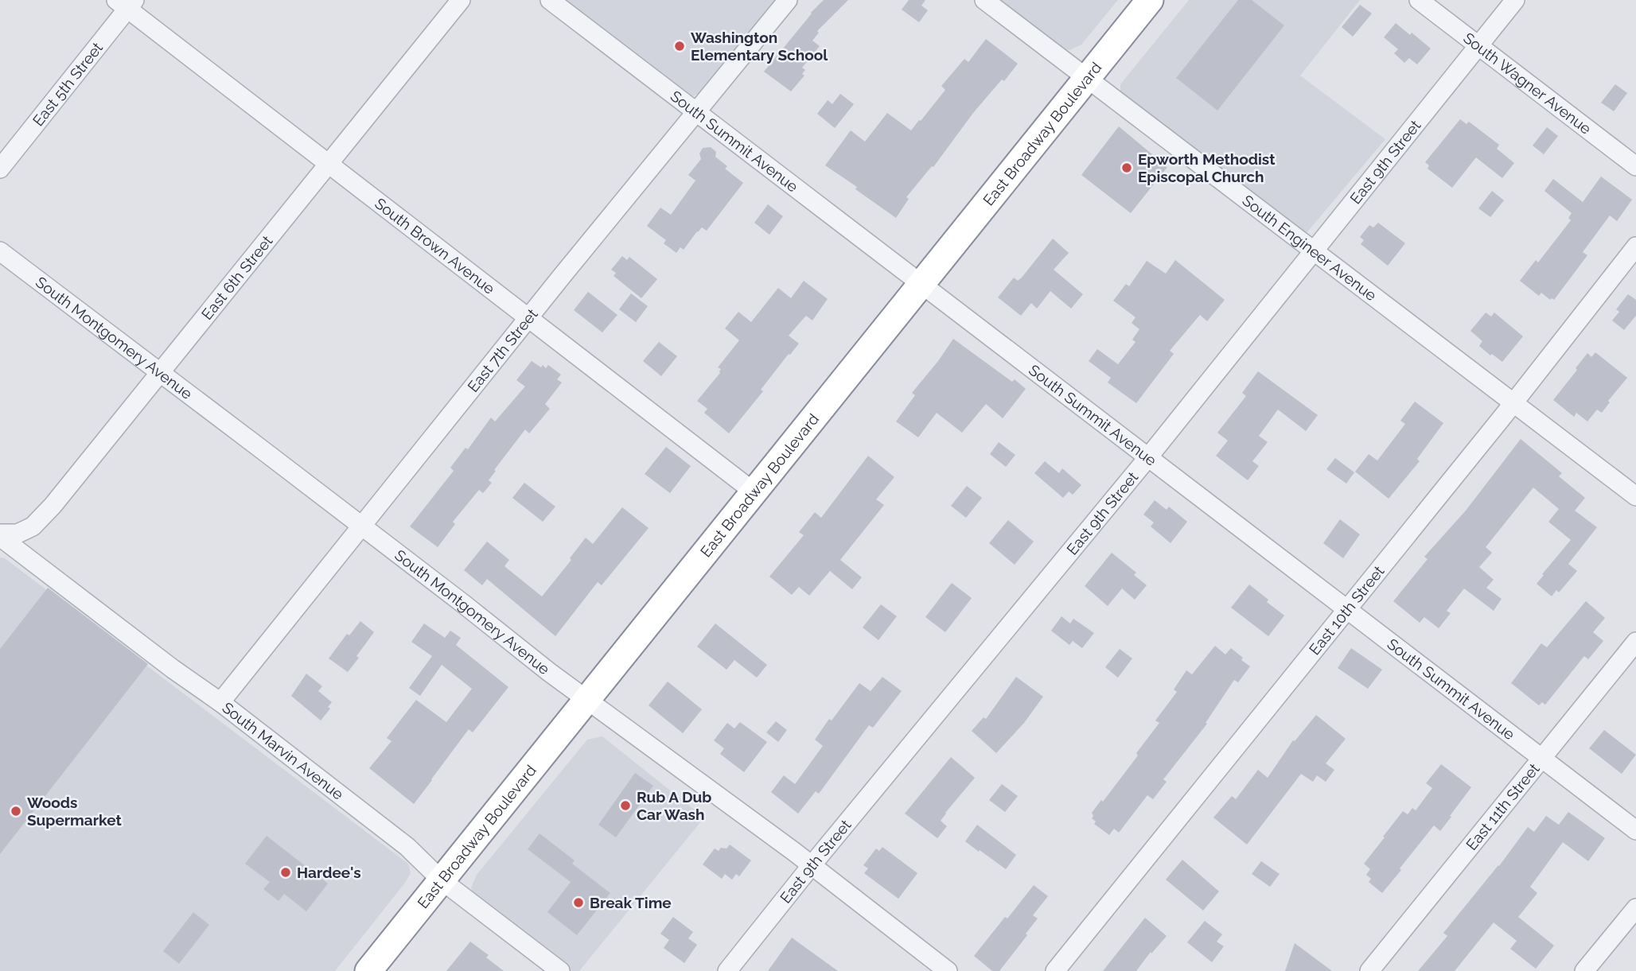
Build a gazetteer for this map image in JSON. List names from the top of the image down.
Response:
{
  "streets": {
    "highway": ["East Broadway Boulevard"],
    "street": [
      "South Wagner Avenue",
      "East 5th Street",
      "South Summit Avenue",
      "East 9th Street",
      "South Brown Avenue",
      "South Engineer Avenue",
      "East 6th Street",
      "South Montgomery Avenue",
      "East 7th Street",
      "East 10th Street",
      "South Marvin Avenue",
      "East 11th Street"
    ]
  },
  "crossings": [
    ["South Wagner Avenue", "East 9th Street"],
    ["East 5th Street", "South Brown Avenue"],
    ["East Broadway Boulevard", "South Summit Avenue"],
    ["East Broadway Boulevard", "South Brown Avenue"],
    ["East Broadway Boulevard", "South Engineer Avenue"],
    ["East Broadway Boulevard", "South Montgomery Avenue"],
    ["East Broadway Boulevard", "South Marvin Avenue"],
    ["South Summit Avenue", "East 9th Street"],
    ["South Summit Avenue", "East 7th Street"],
    ["South Summit Avenue", "East 10th Street"],
    ["South Summit Avenue", "East 11th Street"],
    ["East 9th Street", "South Engineer Avenue"],
    ["East 9th Street", "South Montgomery Avenue"],
    ["South Brown Avenue", "East 6th Street"],
    ["South Brown Avenue", "East 7th Street"],
    ["South Engineer Avenue", "East 10th Street"],
    ["East 6th Street", "South Montgomery Avenue"],
    ["East 6th Street", "South Marvin Avenue"],
    ["South Montgomery Avenue", "East 7th Street"],
    ["East 7th Street", "South Marvin Avenue"]
  ],
  "places": [
    "Washington Elementary School",
    "Epworth Methodist Episcopal Church",
    "Rub A Dub Car Wash",
    "Woods Supermarket",
    "Hardee's",
    "Break Time"
  ]
}
